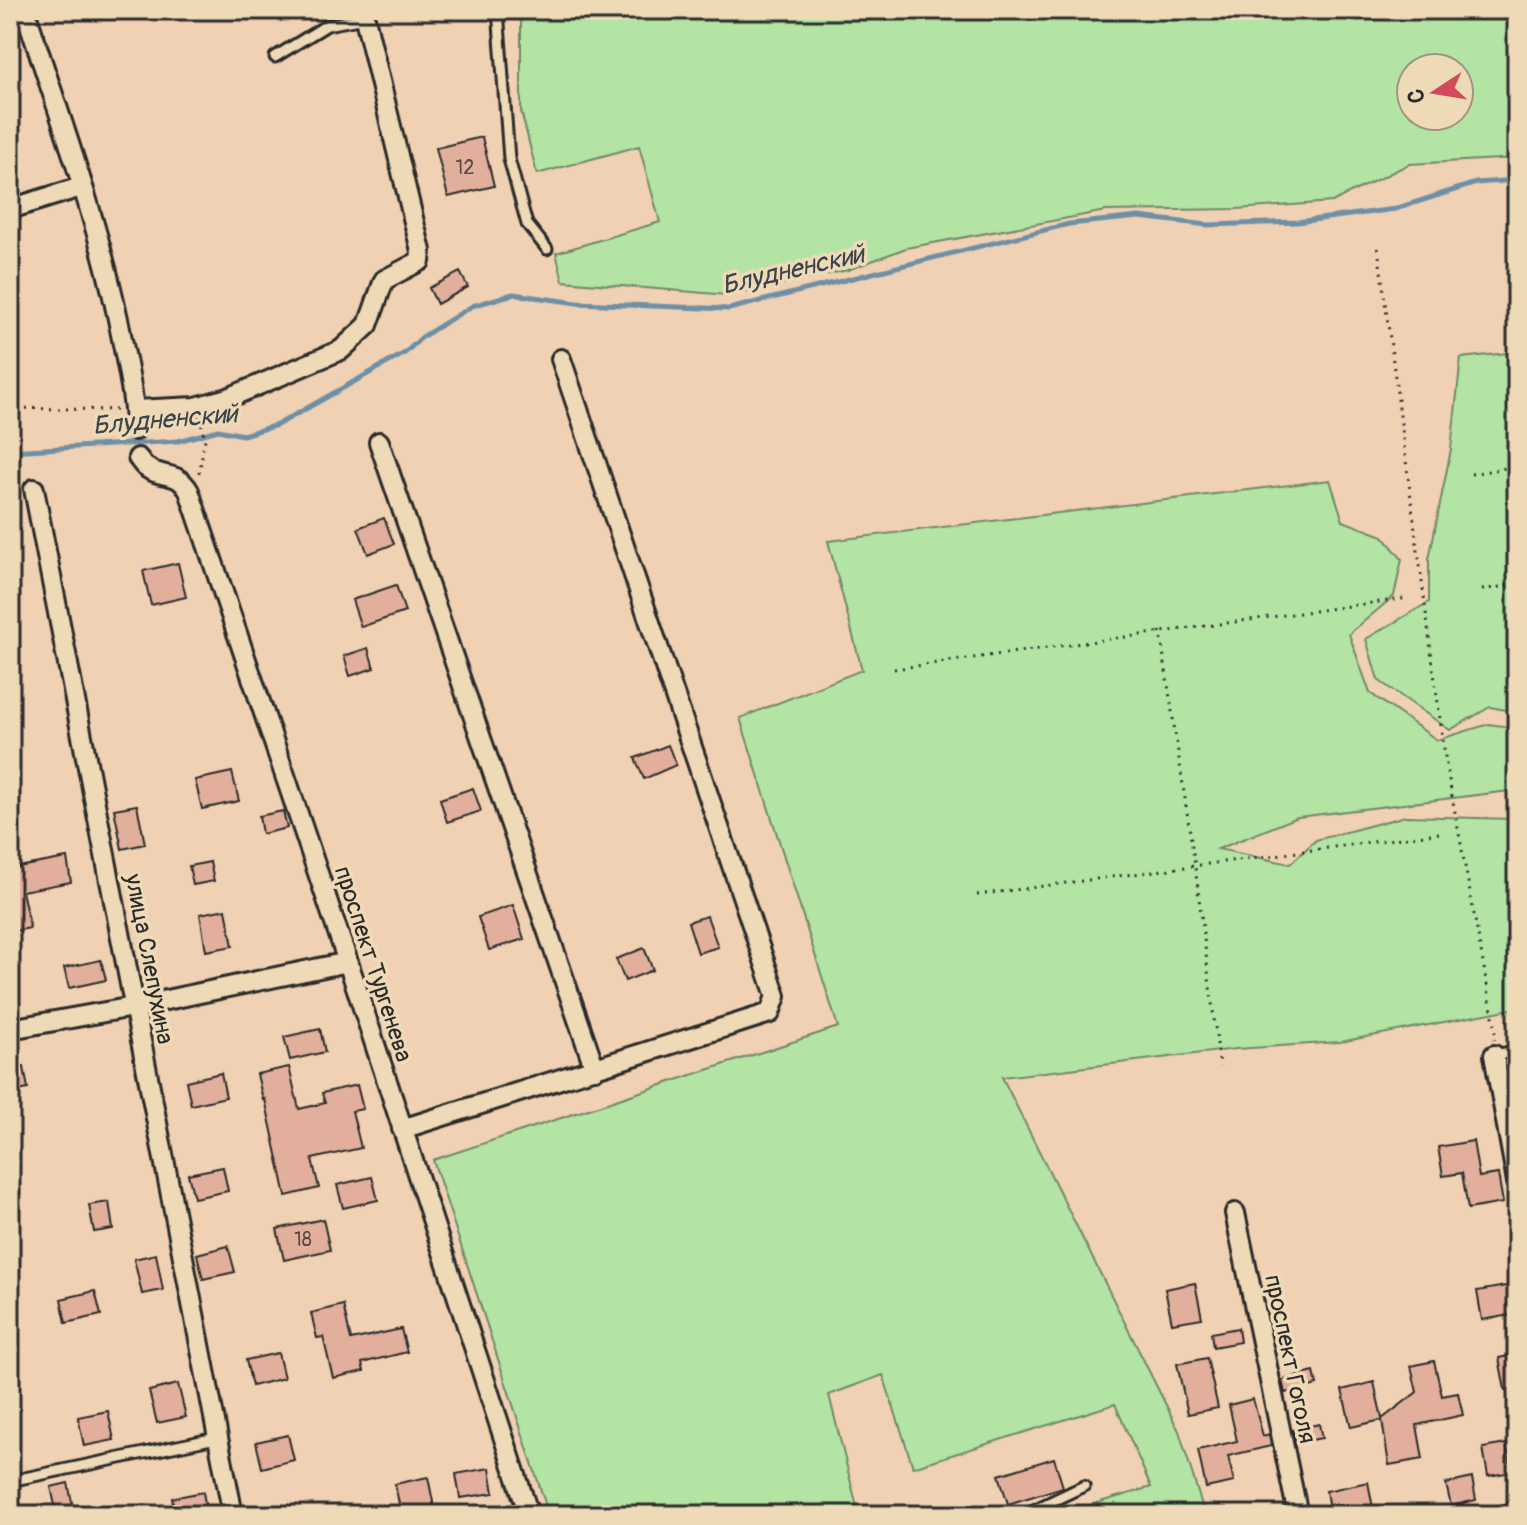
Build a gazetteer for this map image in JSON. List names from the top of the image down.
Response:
{
  "streets": {
    "street": ["улица Слепухина", "проспект Тургенева", "проспект Гоголя"]
  },
  "water": ["Блудненский"],
  "house_numbers": ["12", "18"],
  "north": "left"
}
